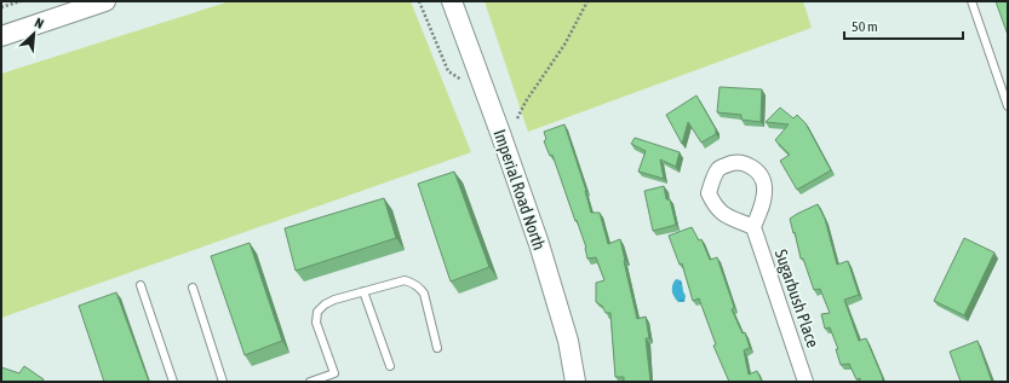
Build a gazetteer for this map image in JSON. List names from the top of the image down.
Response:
{
  "streets": {
    "street": ["Imperial Road North", "Sugarbush Place"]
  },
  "scale_bar": "50 m",
  "north": "top right"
}
